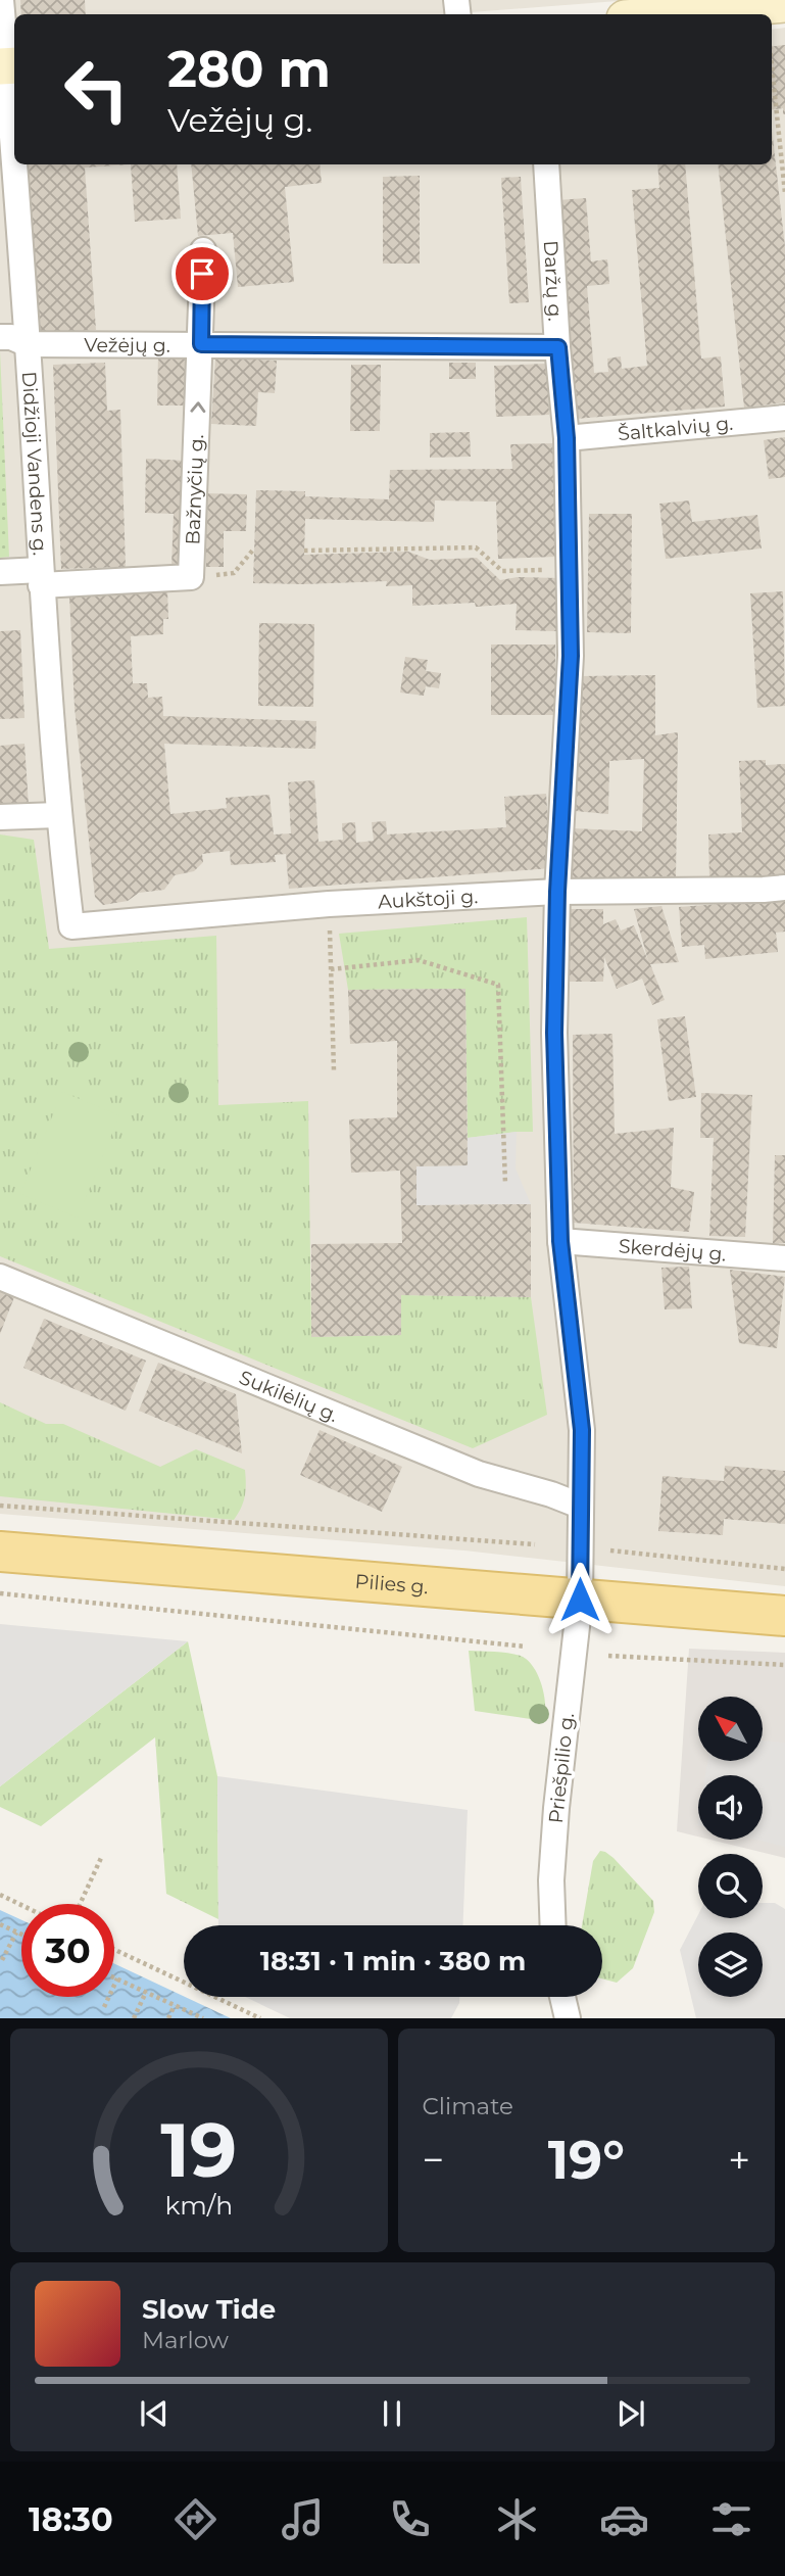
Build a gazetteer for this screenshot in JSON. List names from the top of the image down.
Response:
{
  "streets": {
    "main road": ["Pilies g."],
    "street": [
      "Daržų g.",
      "Vežėjų g.",
      "Šaltkalvių g.",
      "Didžioji Vandens g.",
      "Bažnyčių g.",
      "Aukštoji g.",
      "Skerdėjų g.",
      "Sukilėlių g.",
      "Priešpilio g."
    ]
  },
  "crossings": [
    ["Daržų g.", "Vežėjų g."],
    ["Daržų g.", "Šaltkalvių g."],
    ["Daržų g.", "Aukštoji g."],
    ["Daržų g.", "Skerdėjų g."],
    ["Daržų g.", "Sukilėlių g."],
    ["Daržų g.", "Pilies g."],
    ["Daržų g.", "Priešpilio g."],
    ["Vežėjų g.", "Didžioji Vandens g."],
    ["Vežėjų g.", "Bažnyčių g."],
    ["Didžioji Vandens g.", "Aukštoji g."],
    ["Pilies g.", "Priešpilio g."]
  ],
  "one_way": ["Bažnyčių g."],
  "north": "top left",
  "page": {
    "turn": ["280 m", "Vežėjų g."],
    "limit": "30",
    "trip": "18:31 · 1 min · 380 m",
    "tile": "Climate",
    "heat": ["−", "19°", "+"],
    "song": ["Slow Tide", "Marlow"],
    "tabs": "18:30",
    "gauge": ["19", "km/h"]
  }
}
